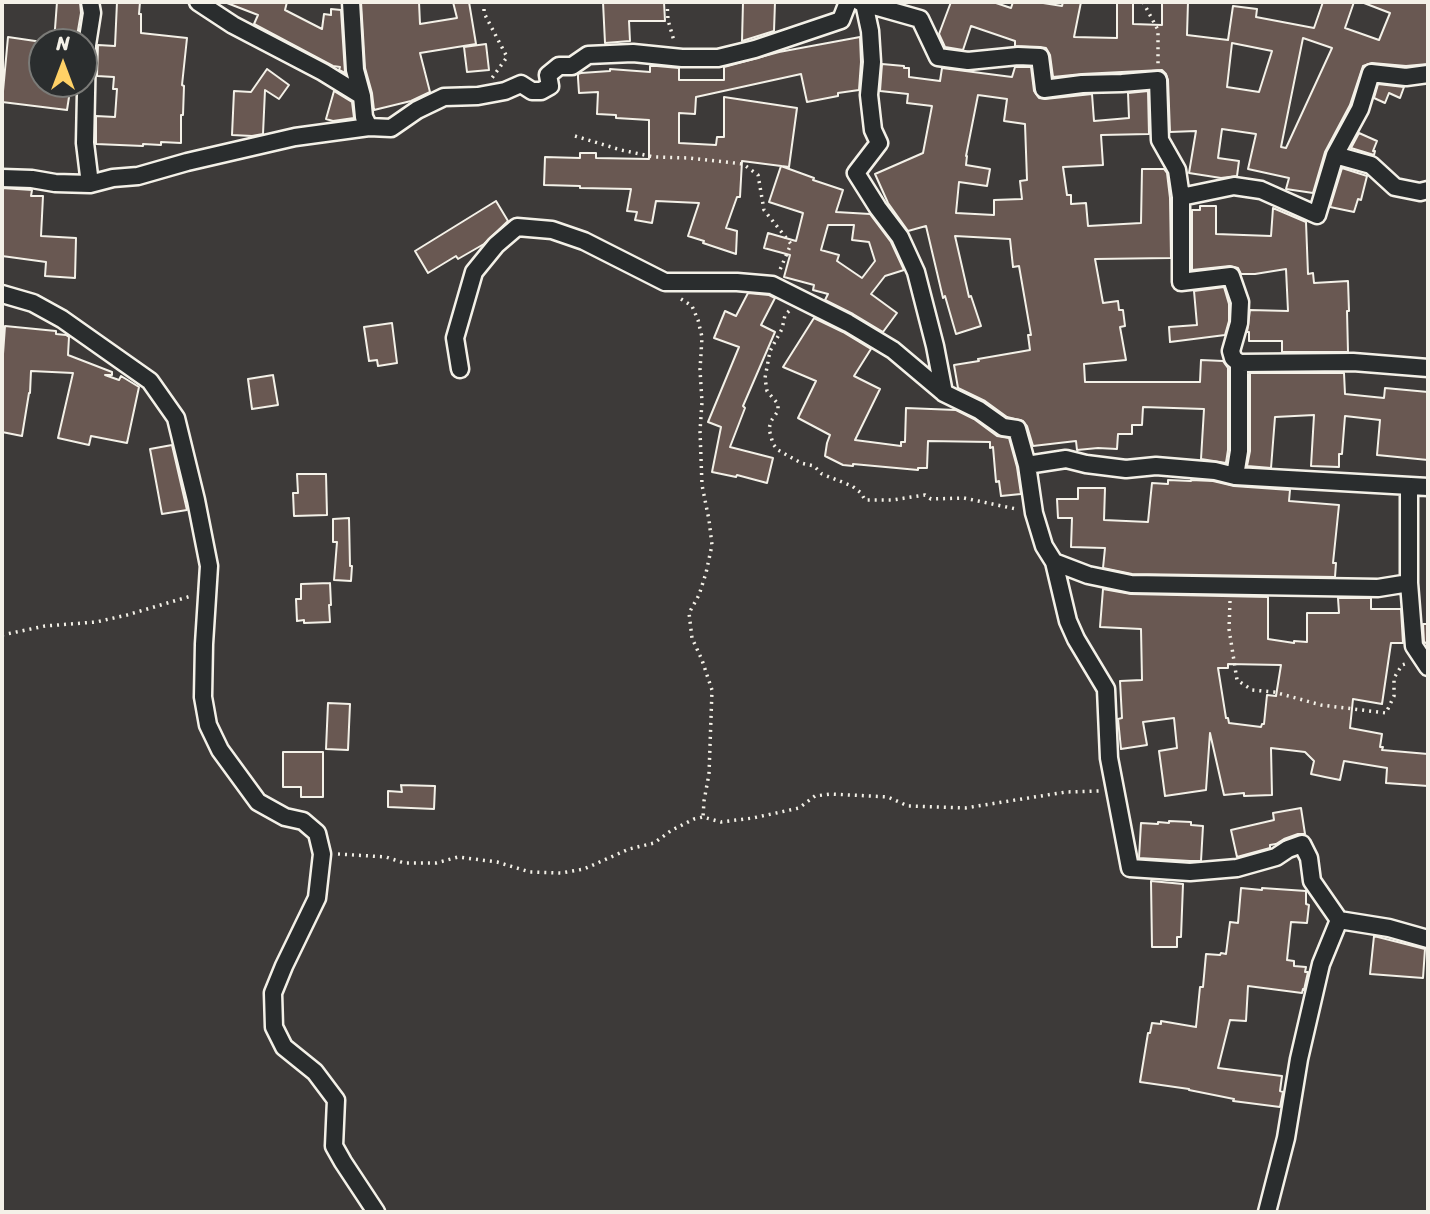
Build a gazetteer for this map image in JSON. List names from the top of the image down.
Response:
{
  "north": "top"
}
